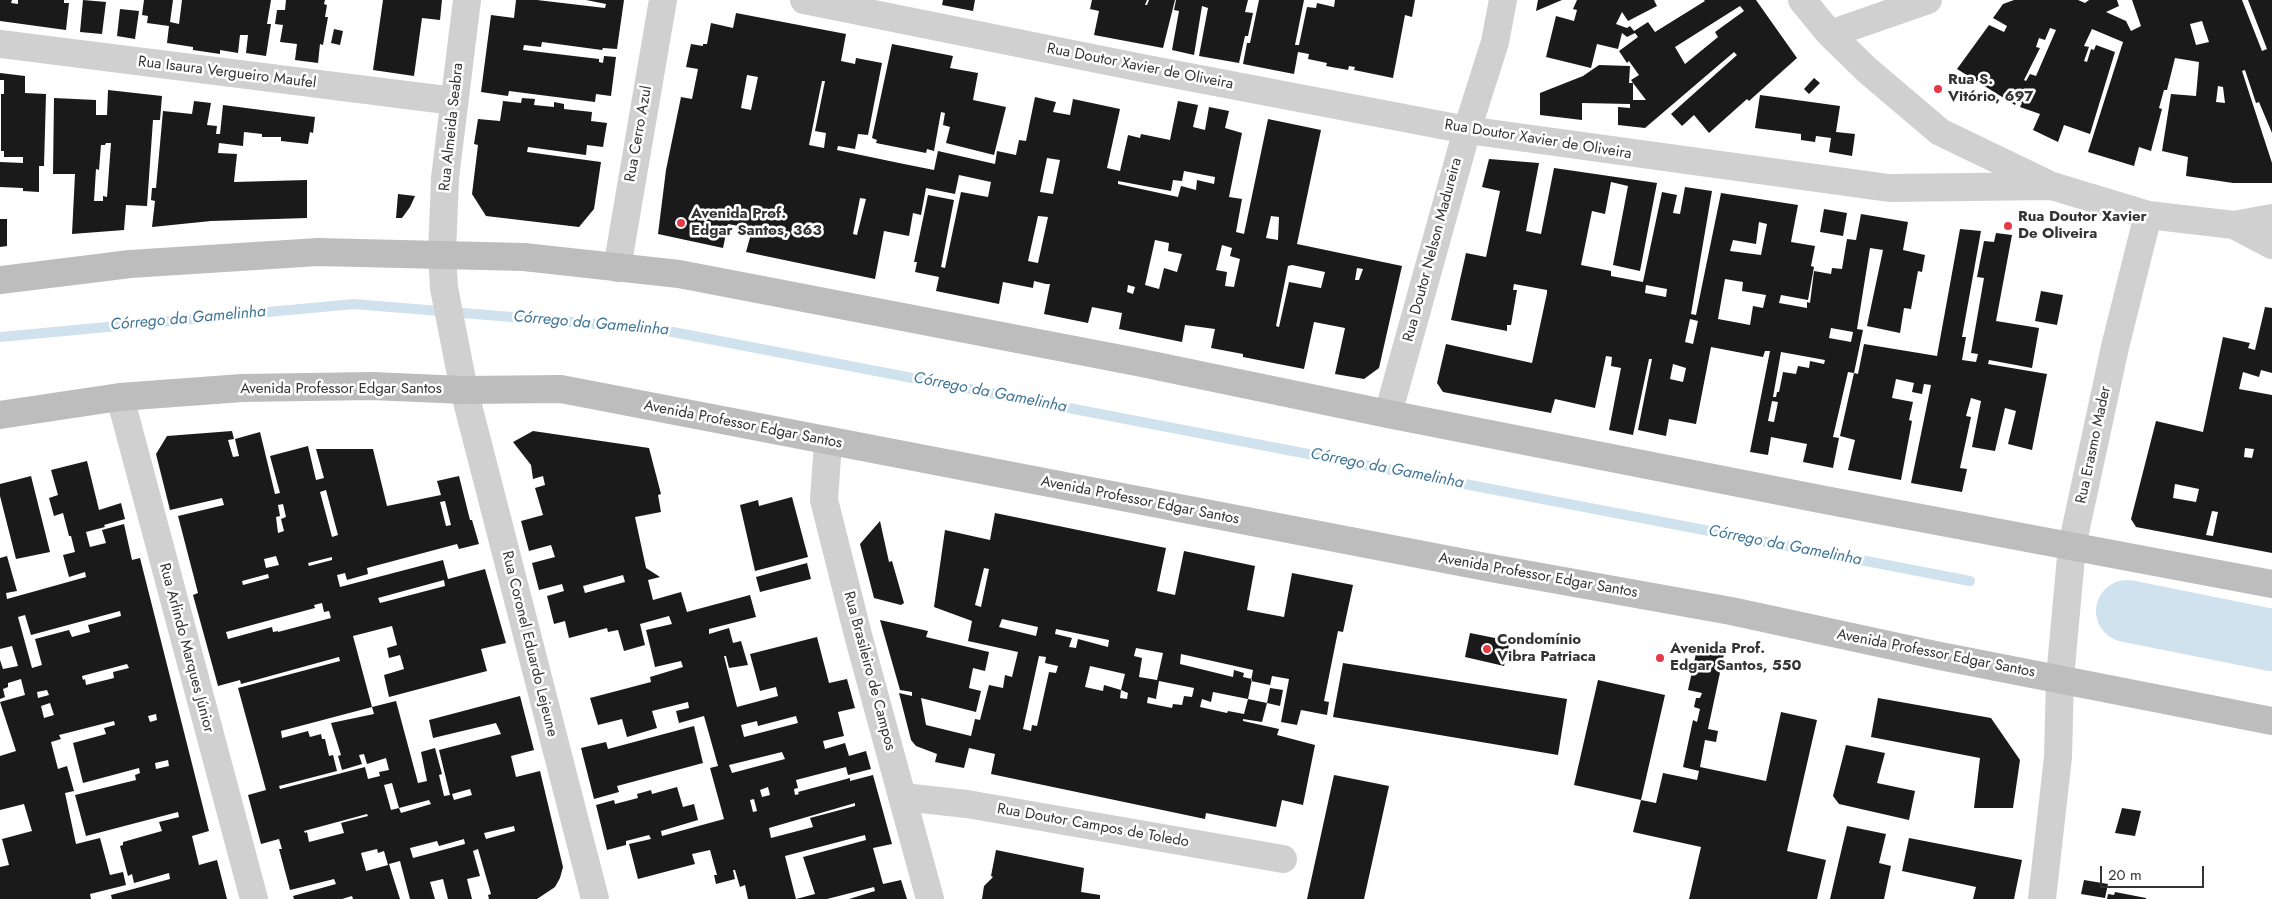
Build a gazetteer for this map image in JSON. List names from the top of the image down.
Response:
{
  "streets": {
    "main road": ["Avenida Professor Edgar Santos"],
    "street": [
      "Rua Doutor Xavier de Oliveira",
      "Rua Isaura Vergueiro Maufel",
      "Rua Almeida Seabra",
      "Rua Cerro Azul",
      "Rua Doutor Nelson Madureira",
      "Rua Erasmo Mader",
      "Rua Coronel Eduardo Lejeune",
      "Rua Arlindo Marques Júnior",
      "Rua Brasileiro de Campos",
      "Rua Doutor Campos de Toledo"
    ]
  },
  "crossings": [
    ["Rua Doutor Xavier de Oliveira", "Rua Doutor Nelson Madureira"],
    ["Rua Doutor Xavier de Oliveira", "Rua Erasmo Mader"],
    ["Rua Isaura Vergueiro Maufel", "Rua Almeida Seabra"],
    ["Rua Almeida Seabra", "Rua Coronel Eduardo Lejeune"],
    ["Avenida Professor Edgar Santos", "Rua Erasmo Mader"],
    ["Avenida Professor Edgar Santos", "Rua Coronel Eduardo Lejeune"],
    ["Avenida Professor Edgar Santos", "Rua Arlindo Marques Júnior"],
    ["Avenida Professor Edgar Santos", "Rua Brasileiro de Campos"],
    ["Rua Brasileiro de Campos", "Rua Doutor Campos de Toledo"]
  ],
  "water": ["Córrego da Gamelinha"],
  "places": [
    "Rua S. Vitório, 697",
    "Avenida Prof. Edgar Santos, 363",
    "Rua Doutor Xavier De Oliveira",
    "Condomínio Vibra Patriaca",
    "Avenida Prof. Edgar Santos, 550"
  ],
  "scale_bar": "20 m"
}
